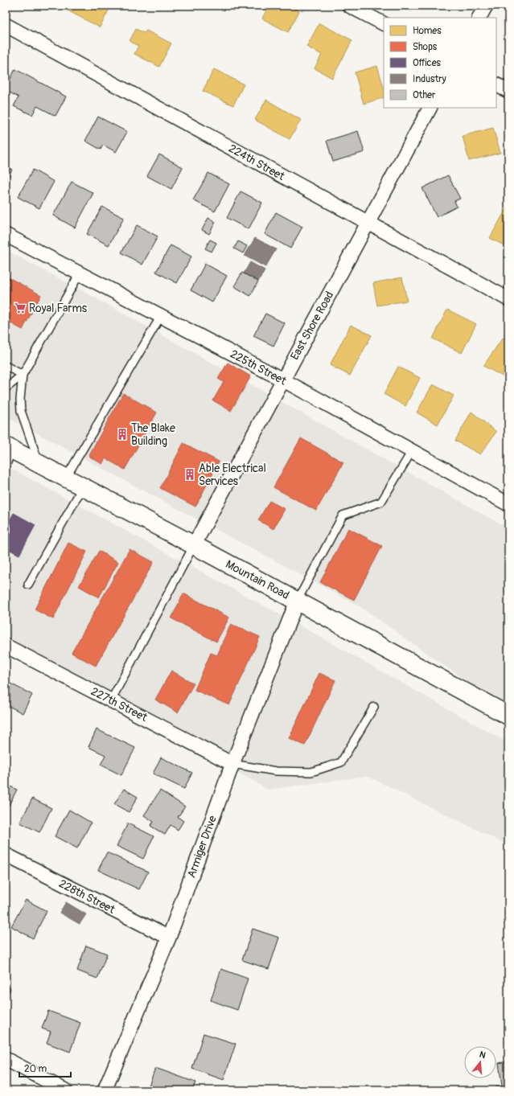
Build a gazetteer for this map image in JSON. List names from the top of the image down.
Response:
{
  "streets": {
    "main road": ["Mountain Road"],
    "street": [
      "224th Street",
      "East Shore Road",
      "225th Street",
      "227th Street",
      "Armiger Drive",
      "228th Street"
    ]
  },
  "crossings": [
    ["224th Street", "East Shore Road"],
    ["East Shore Road", "225th Street"],
    ["East Shore Road", "Mountain Road"],
    ["Mountain Road", "Armiger Drive"],
    ["227th Street", "Armiger Drive"],
    ["Armiger Drive", "228th Street"]
  ],
  "places": {
    "supermarket": ["Royal Farms"],
    "building": ["The Blake Building", "Able Electrical Services"]
  },
  "legend": [
    "Homes",
    "Shops",
    "Offices",
    "Industry",
    "Other"
  ],
  "scale_bar": "20 m",
  "north": "top"
}
